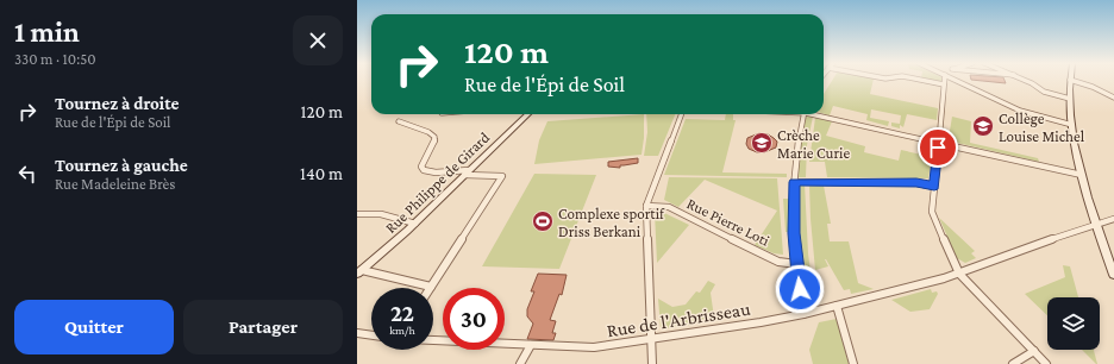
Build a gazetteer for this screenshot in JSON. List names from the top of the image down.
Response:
{
  "streets": {
    "street": ["Rue Philippe de Girard", "Rue Pierre Loti", "Rue de l'Arbrisseau"]
  },
  "places": {
    "school or university": ["Collège Louise Michel", "Crèche Marie Curie"],
    "sports": ["Complexe sportif Driss Berkani"]
  },
  "page": {
    "heading": ["1 min", "330 m · 10:50"],
    "turn": ["120 m", "Rue de l'Épi de Soil"],
    "list": [
      {
        "name": "Tournez à droite",
        "note": "Rue de l'Épi de Soil",
        "value": "120 m"
      },
      {
        "name": "Tournez à gauche",
        "note": "Rue Madeleine Brès",
        "value": "140 m"
      }
    ],
    "speed": "22 km/h",
    "limit": "30",
    "buttons": ["Quitter", "Partager"]
  }
}
